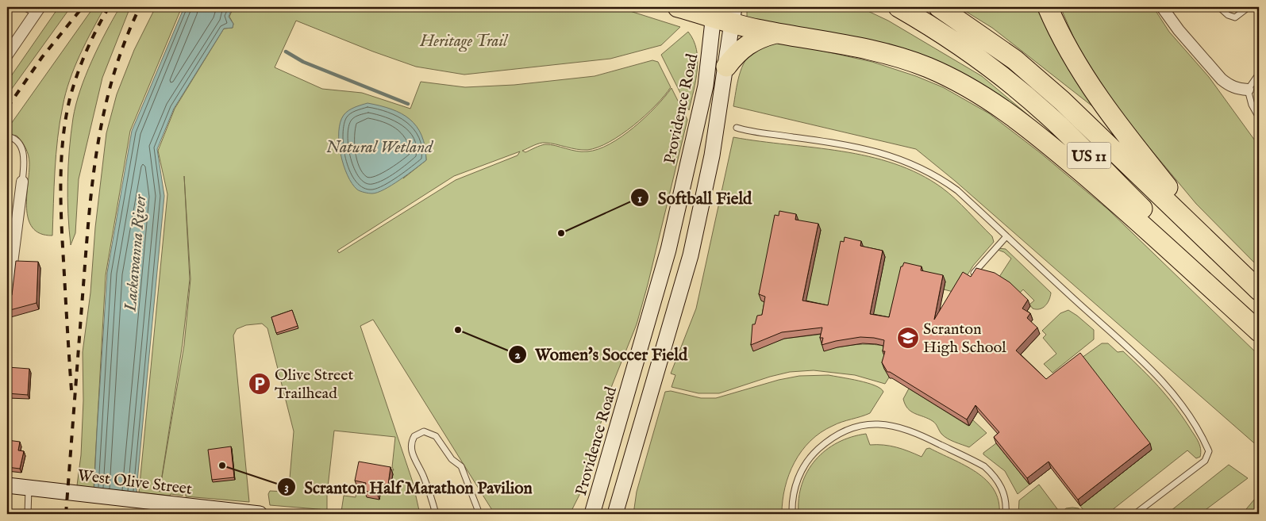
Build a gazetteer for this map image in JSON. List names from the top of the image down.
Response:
{
  "streets": {
    "highway": ["US 11"],
    "main road": ["Providence Road", "West Olive Street"]
  },
  "water": ["Natural Wetland", "Lackawanna River"],
  "parks": ["Heritage Trail"],
  "places": {
    "other": ["Softball Field", "Women's Soccer Field", "Scranton Half Marathon Pavilion"],
    "school or university": ["Scranton High School"],
    "parking": ["Olive Street Trailhead"]
  }
}
